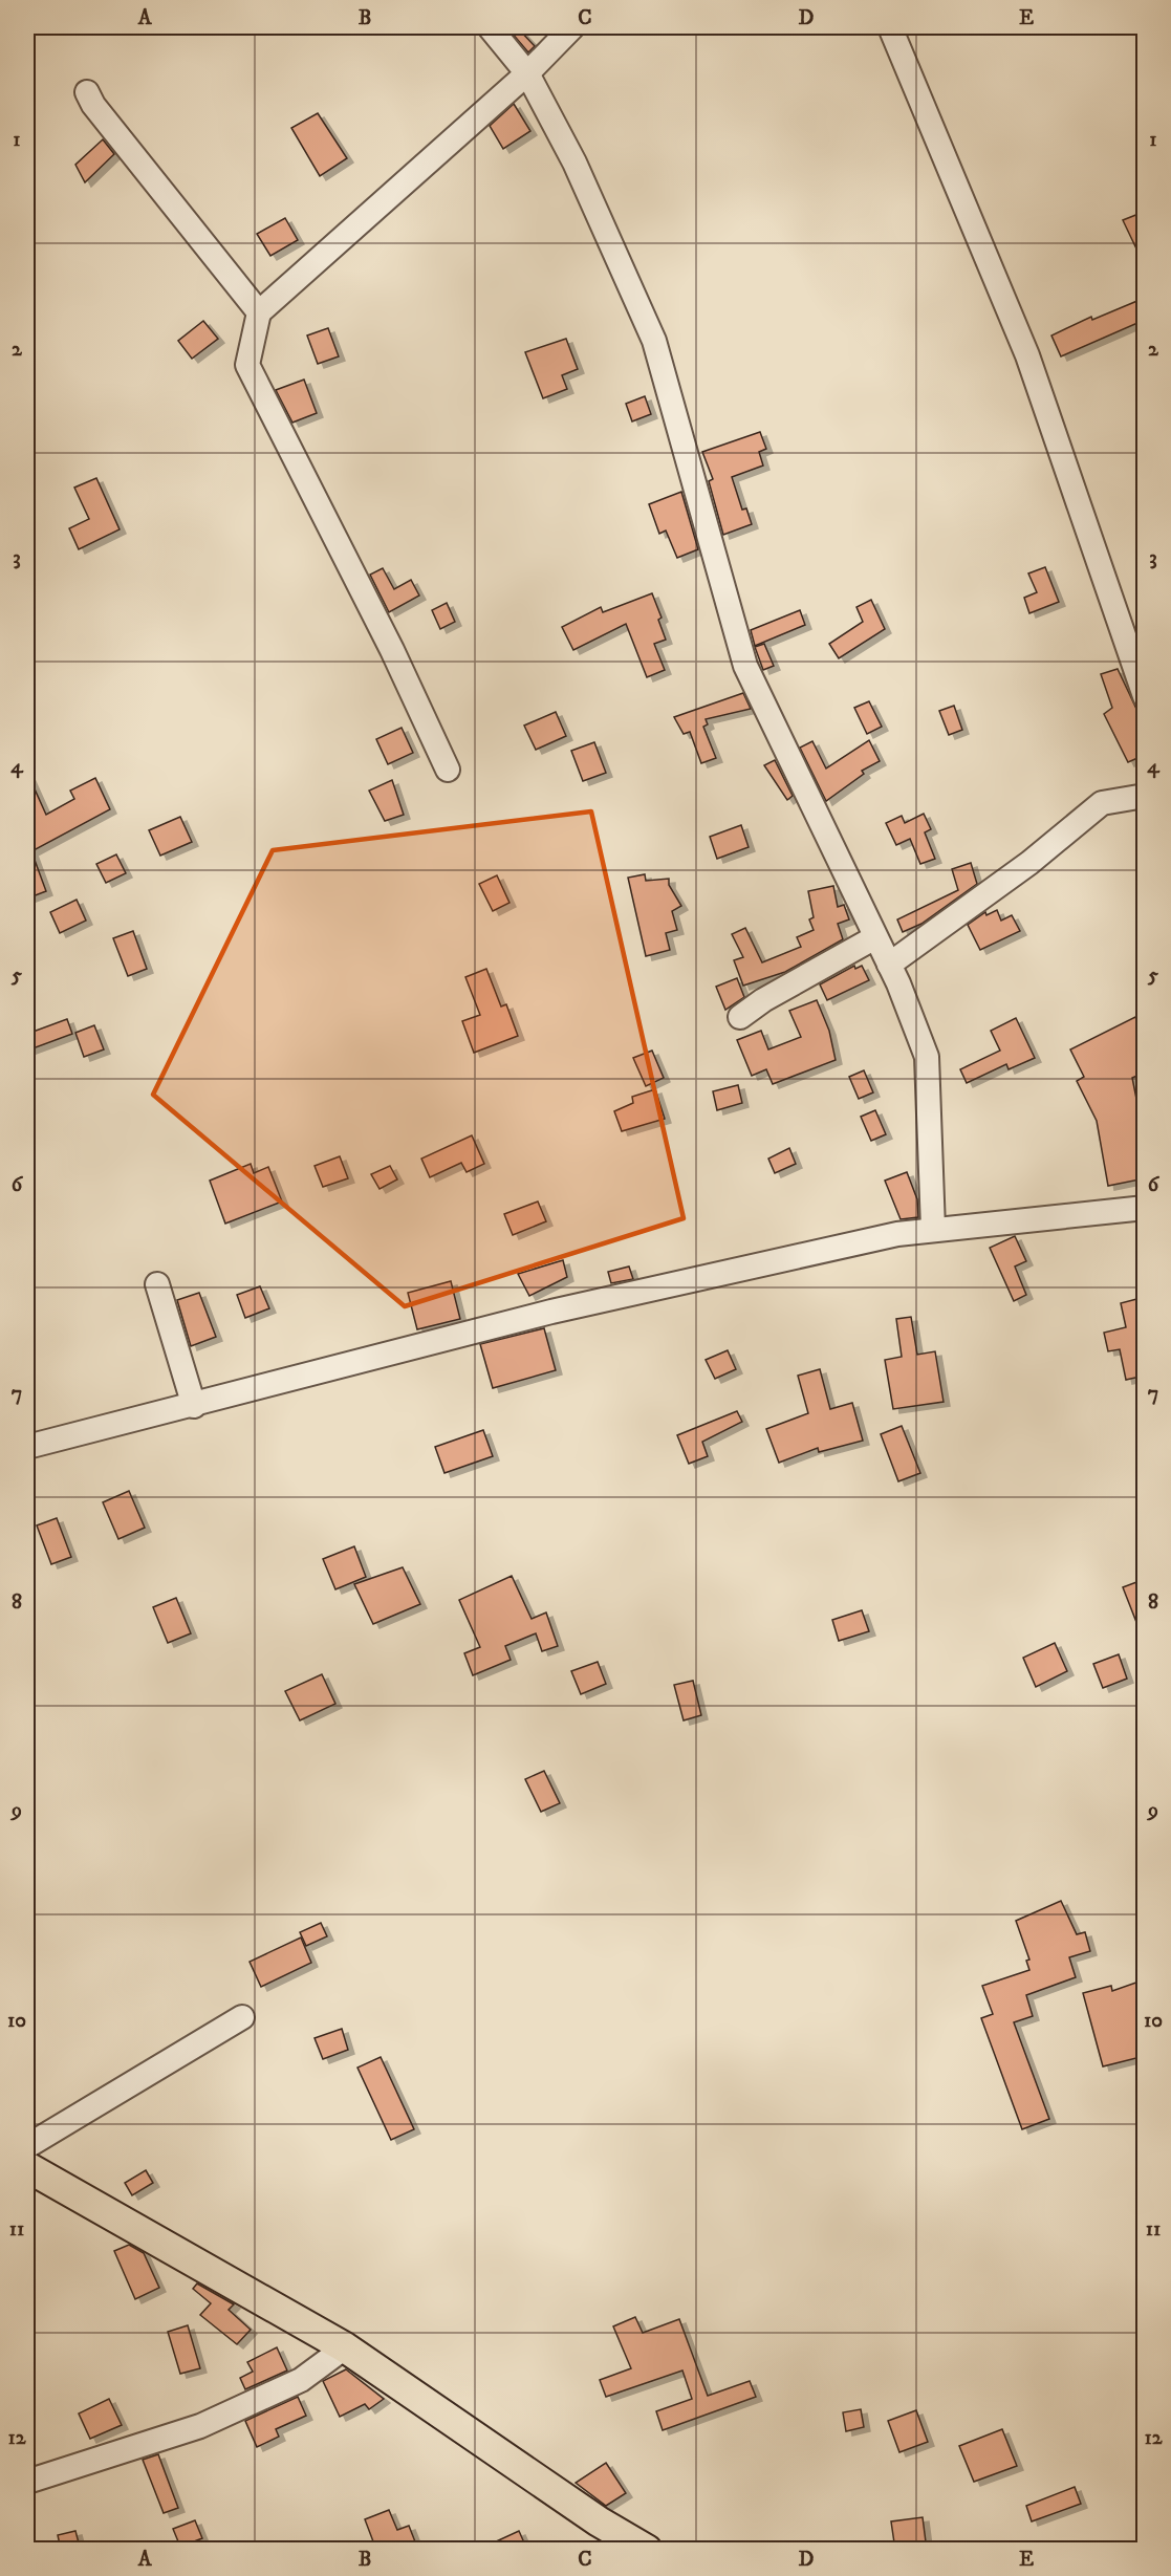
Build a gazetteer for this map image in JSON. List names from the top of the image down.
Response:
{
  "grid": {
    "columns": [
      "A",
      "B",
      "C",
      "D",
      "E"
    ],
    "rows": [
      "1",
      "2",
      "3",
      "4",
      "5",
      "6",
      "7",
      "8",
      "9",
      "10",
      "11",
      "12"
    ]
  }
}
